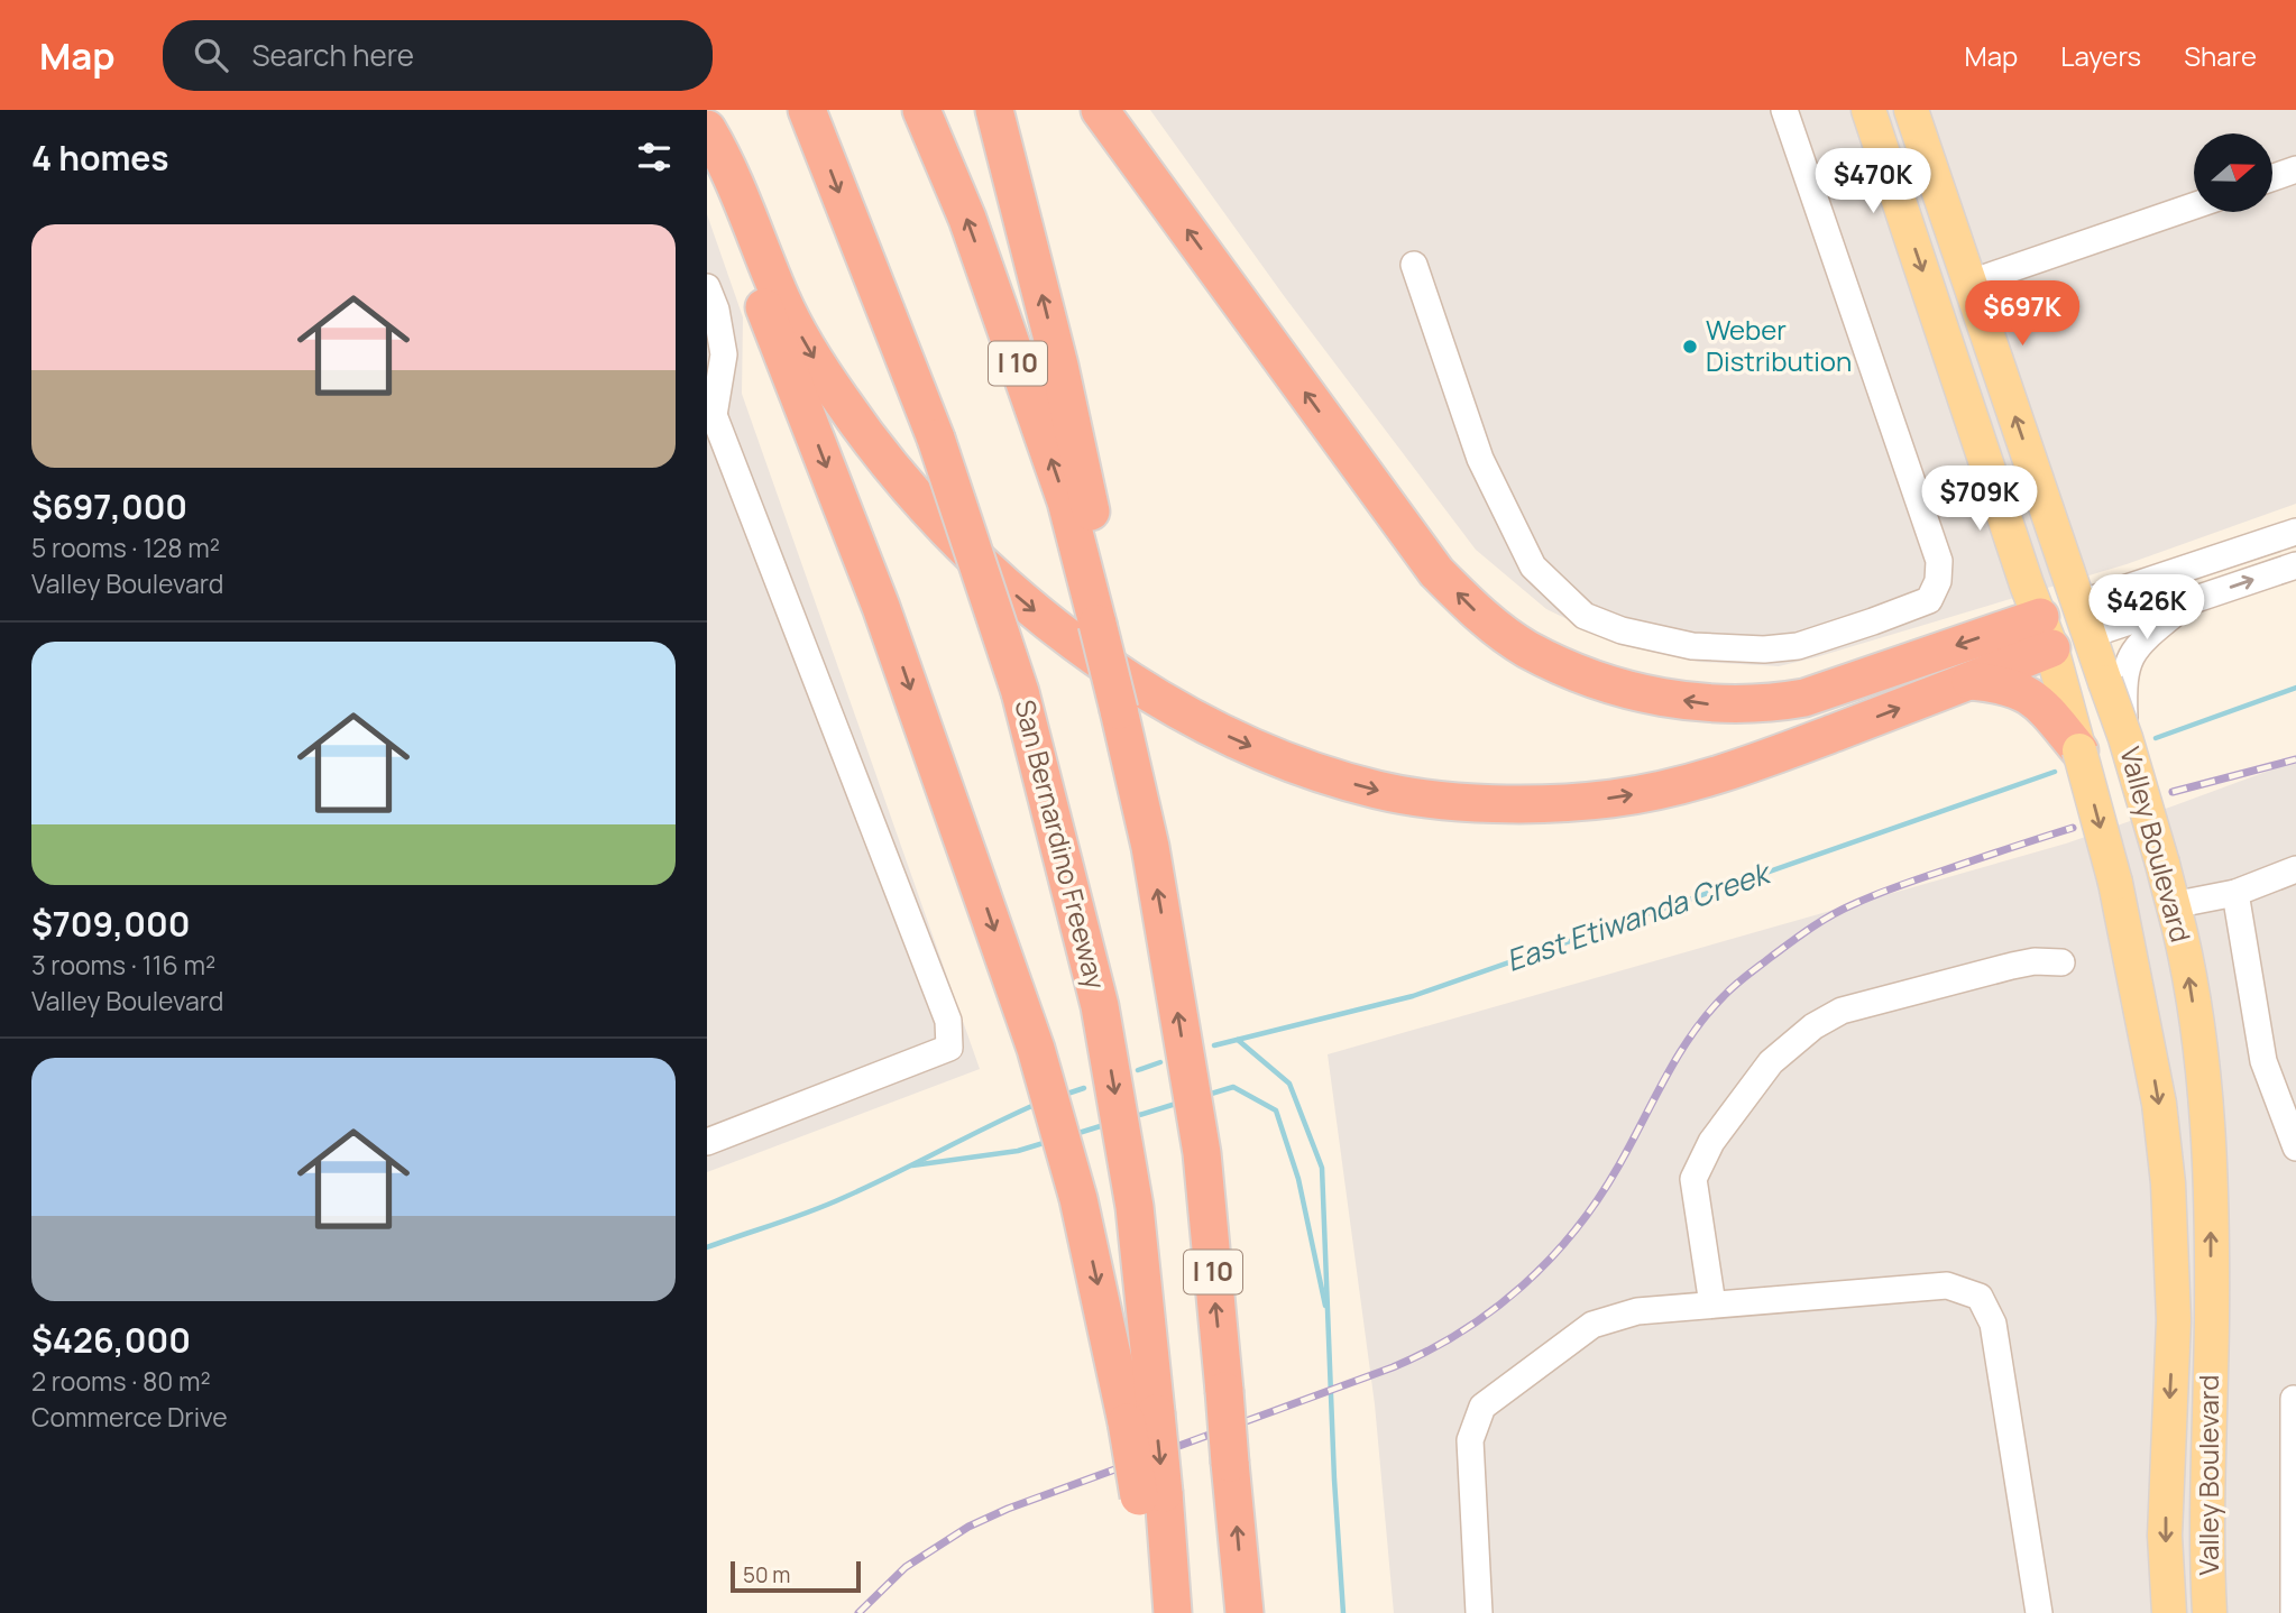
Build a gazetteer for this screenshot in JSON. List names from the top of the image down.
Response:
{
  "streets": {
    "highway": ["I 10", "San Bernardino Freeway"],
    "main road": ["Valley Boulevard"]
  },
  "water": ["East Etiwanda Creek"],
  "places": ["Weber Distribution"],
  "scale_bar": "50 m",
  "north": "right",
  "page": {
    "header": "Map",
    "search": "Search here",
    "nav": ["Map", "Layers", "Share"],
    "heading": "4 homes",
    "price": [
      "$470K",
      "$697K",
      "$709K",
      "$426K"
    ],
    "list": [
      {
        "name": "$697,000",
        "note": "5 rooms · 128 m² · Valley Boulevard"
      },
      {
        "name": "$709,000",
        "note": "3 rooms · 116 m² · Valley Boulevard"
      },
      {
        "name": "$426,000",
        "note": "2 rooms · 80 m² · Commerce Drive"
      }
    ],
    "scale": "50 m"
  }
}
